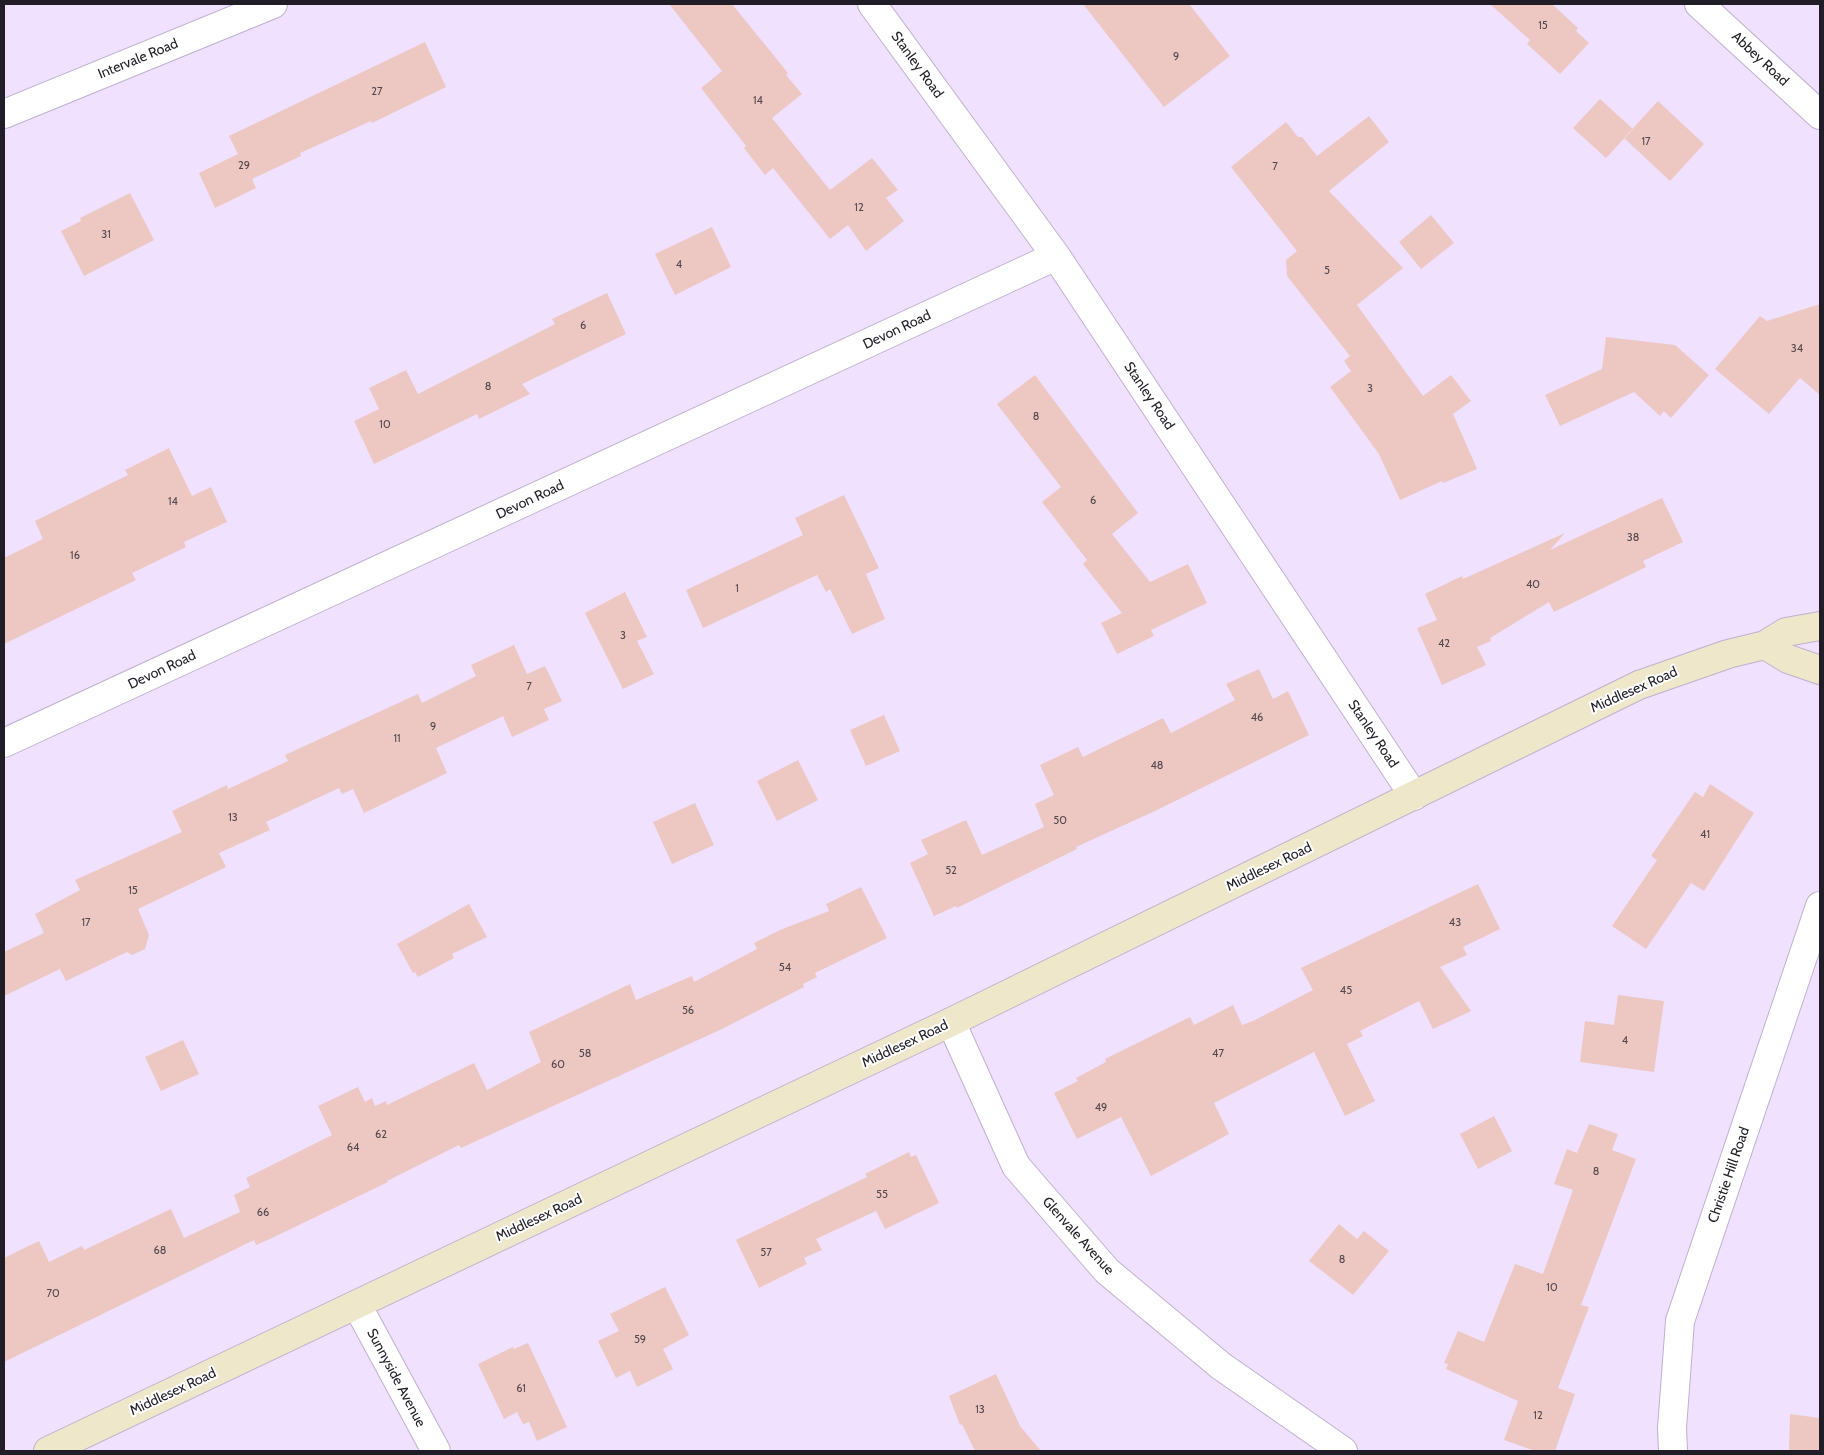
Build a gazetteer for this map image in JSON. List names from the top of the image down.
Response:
{
  "streets": {
    "street": [
      "Intervale Road",
      "Abbey Road",
      "Stanley Road",
      "Devon Road",
      "Middlesex Road",
      "Christie Hill Road",
      "Glenvale Avenue",
      "Sunnyside Avenue"
    ]
  },
  "crossings": [
    ["Stanley Road", "Devon Road"],
    ["Stanley Road", "Middlesex Road"],
    ["Middlesex Road", "Glenvale Avenue"],
    ["Middlesex Road", "Sunnyside Avenue"]
  ],
  "house_numbers": [
    "15",
    "9",
    "27",
    "14",
    "17",
    "29",
    "7",
    "12",
    "31",
    "4",
    "5",
    "6",
    "34",
    "8",
    "3",
    "8",
    "10",
    "6",
    "14",
    "38",
    "16",
    "40",
    "1",
    "3",
    "42",
    "7",
    "46",
    "9",
    "11",
    "48",
    "13",
    "50",
    "41",
    "52",
    "15",
    "17",
    "43",
    "54",
    "45",
    "56",
    "4",
    "58",
    "47",
    "60",
    "49",
    "62",
    "64",
    "8",
    "55",
    "66",
    "68",
    "57",
    "8",
    "10",
    "70",
    "59",
    "61",
    "13",
    "12"
  ]
}
